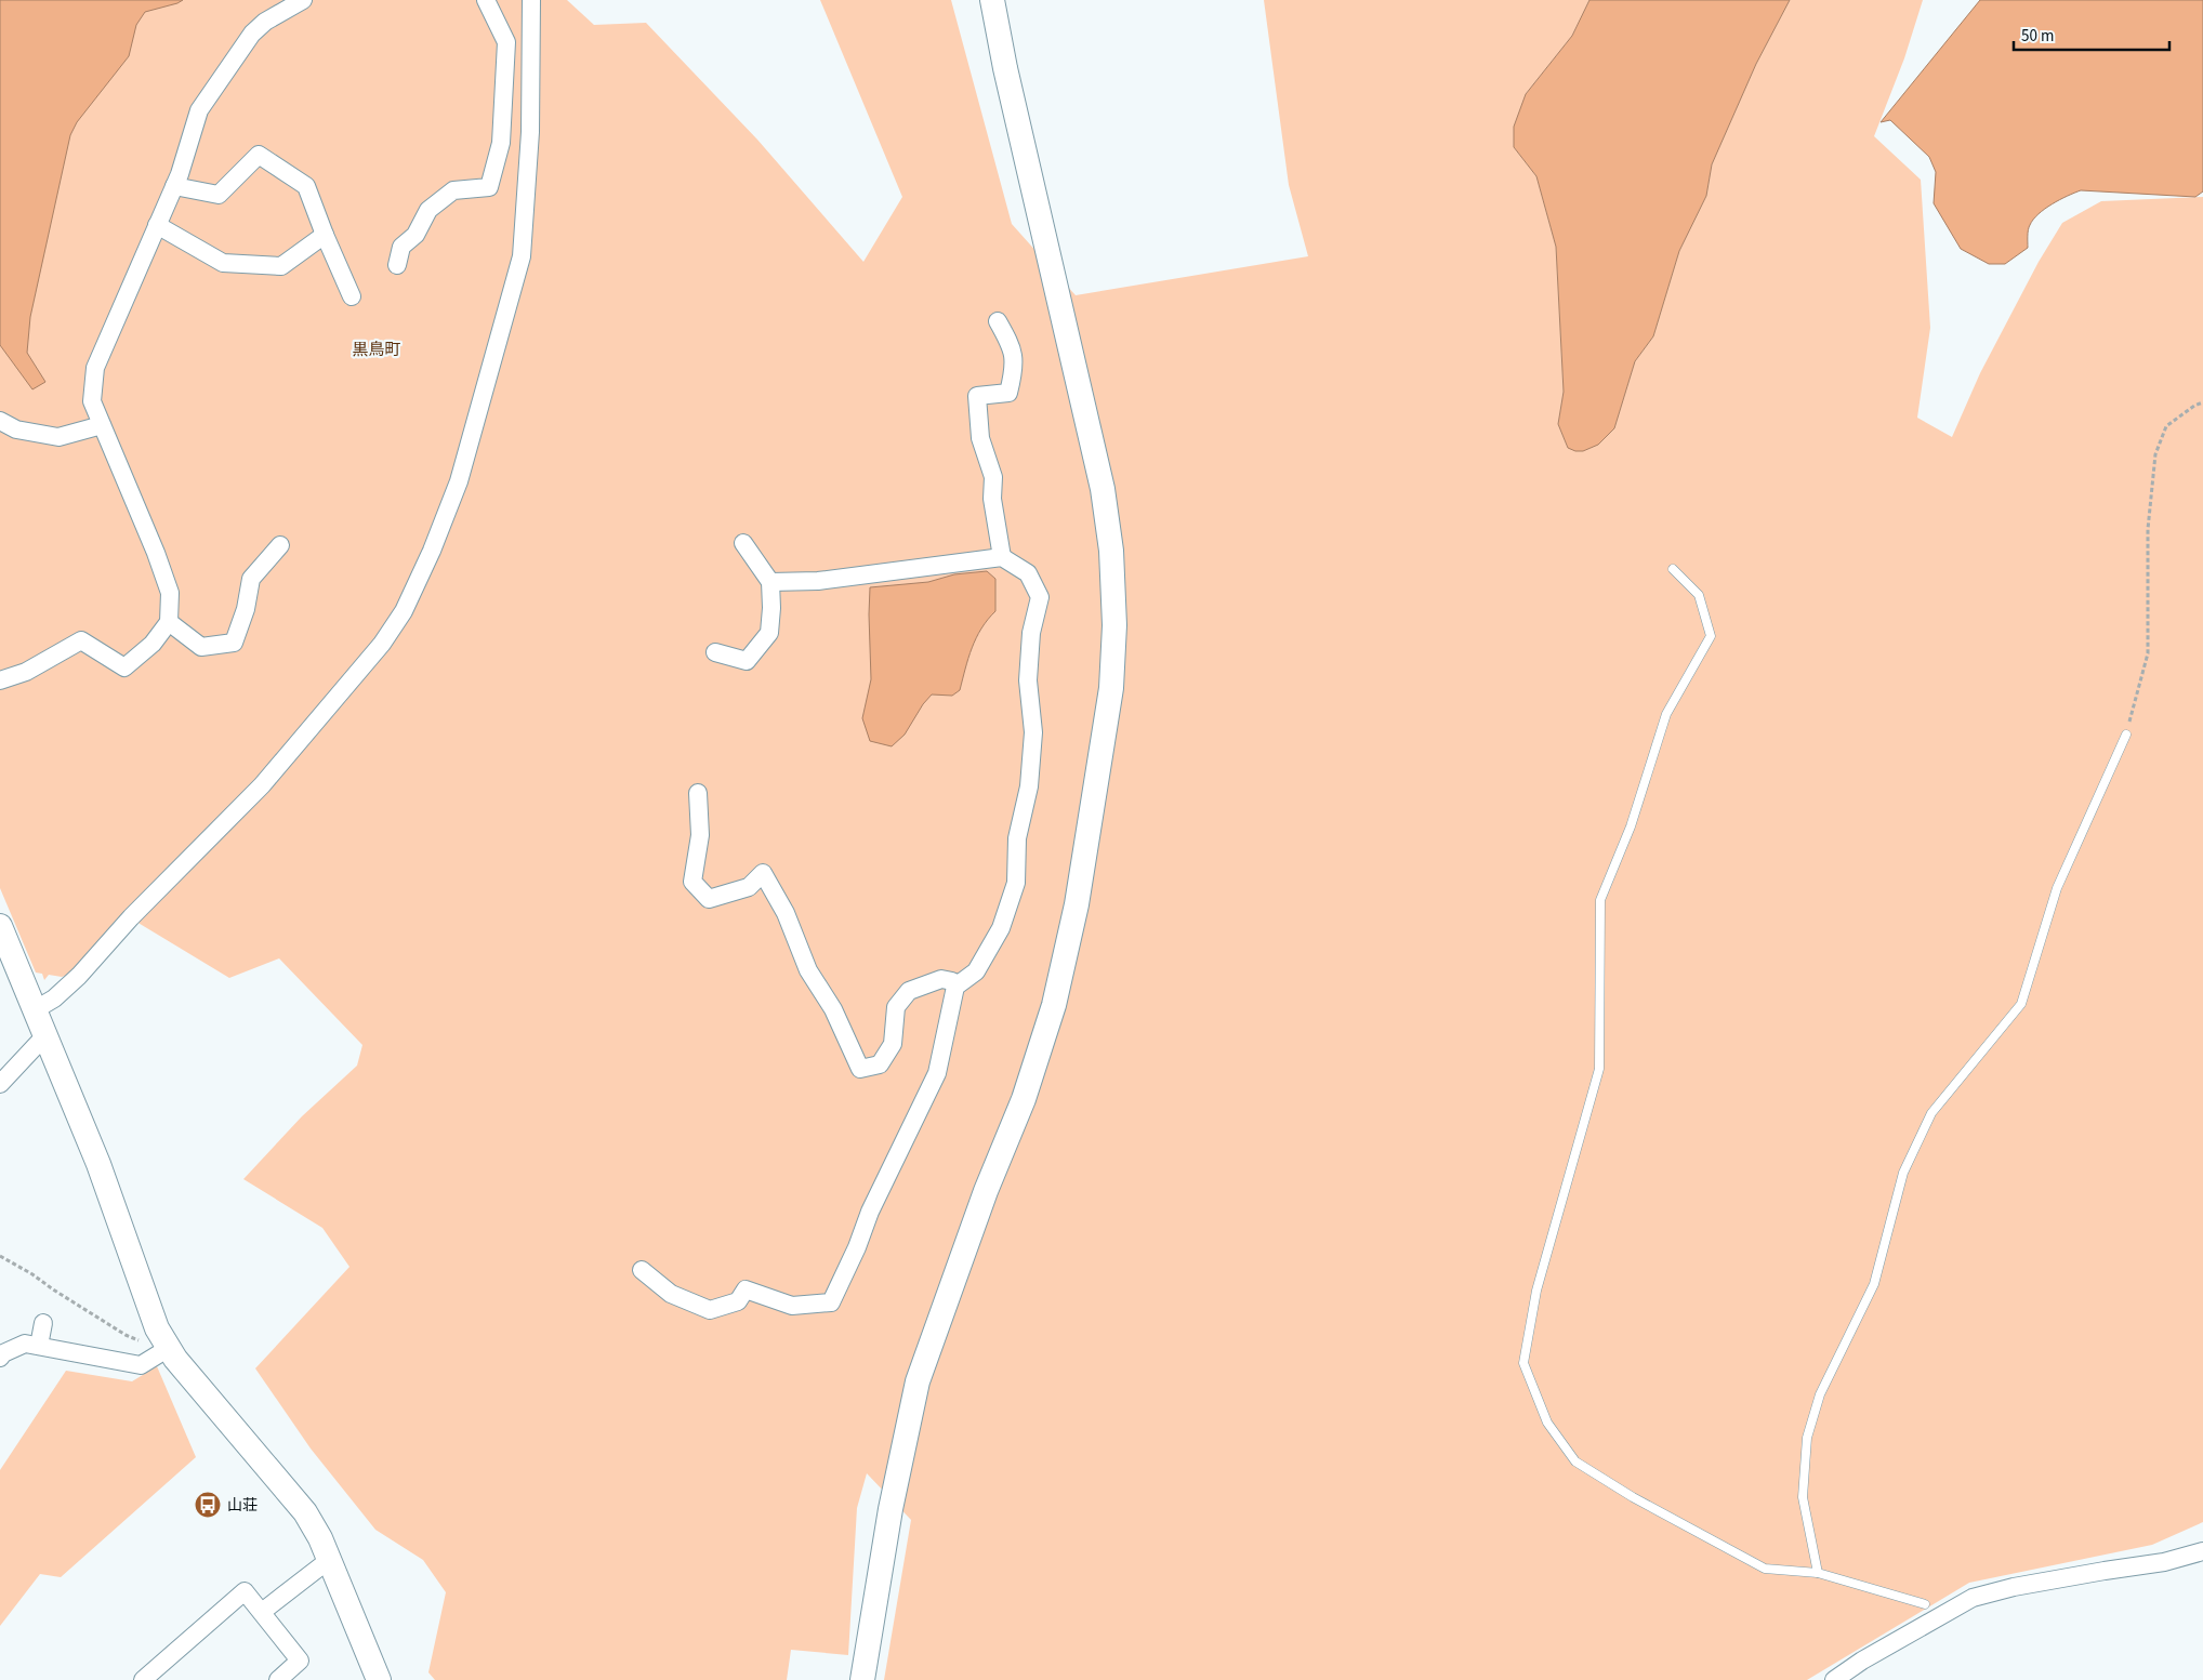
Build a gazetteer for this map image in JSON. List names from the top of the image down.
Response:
{
  "districts": ["黒鳥町"],
  "places": {
    "bus stop": ["山荘"]
  },
  "scale_bar": "50 m"
}
